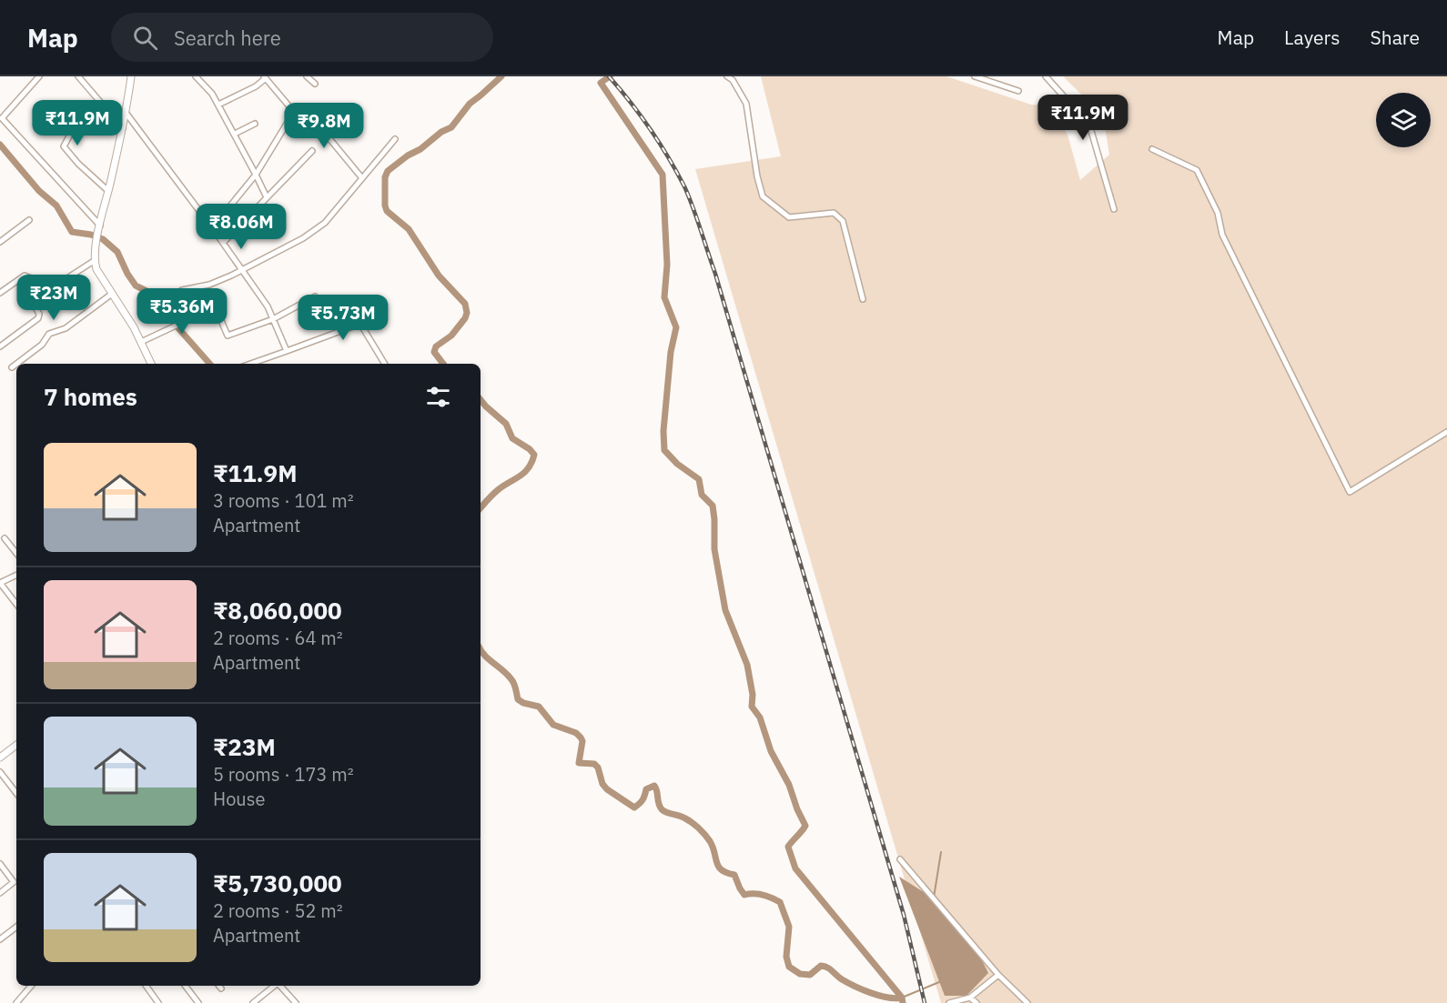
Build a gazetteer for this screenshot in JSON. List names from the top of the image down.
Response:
{
  "page": {
    "header": "Map",
    "search": "Search here",
    "nav": ["Map", "Layers", "Share"],
    "price": [
      "₹11.9M",
      "₹11.9M",
      "₹9.8M",
      "₹8.06M",
      "₹23M",
      "₹5.36M",
      "₹5.73M"
    ],
    "heading": "7 homes",
    "list": [
      {
        "name": "₹11.9M",
        "note": "3 rooms · 101 m² · Apartment"
      },
      {
        "name": "₹8,060,000",
        "note": "2 rooms · 64 m² · Apartment"
      },
      {
        "name": "₹23M",
        "note": "5 rooms · 173 m² · House"
      },
      {
        "name": "₹5,730,000",
        "note": "2 rooms · 52 m² · Apartment"
      }
    ]
  }
}
